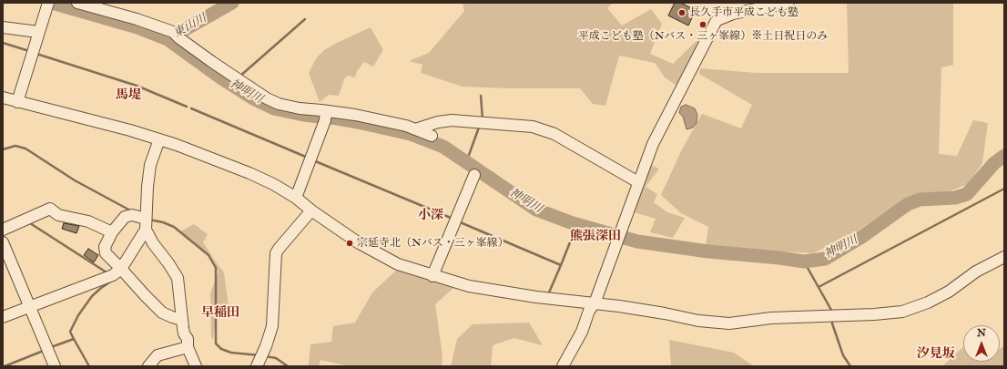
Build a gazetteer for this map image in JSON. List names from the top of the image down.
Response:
{
  "districts": [
    "馬堤",
    "小深",
    "熊張深田",
    "早稲田",
    "汐見坂"
  ],
  "water": ["東山川", "神明川"],
  "places": ["長久手市平成こども塾", "平成こども塾（Nバス・三ヶ峯線）※土日祝日のみ", "宗延寺北（Nバス・三ヶ峯線）"],
  "north": "top"
}
